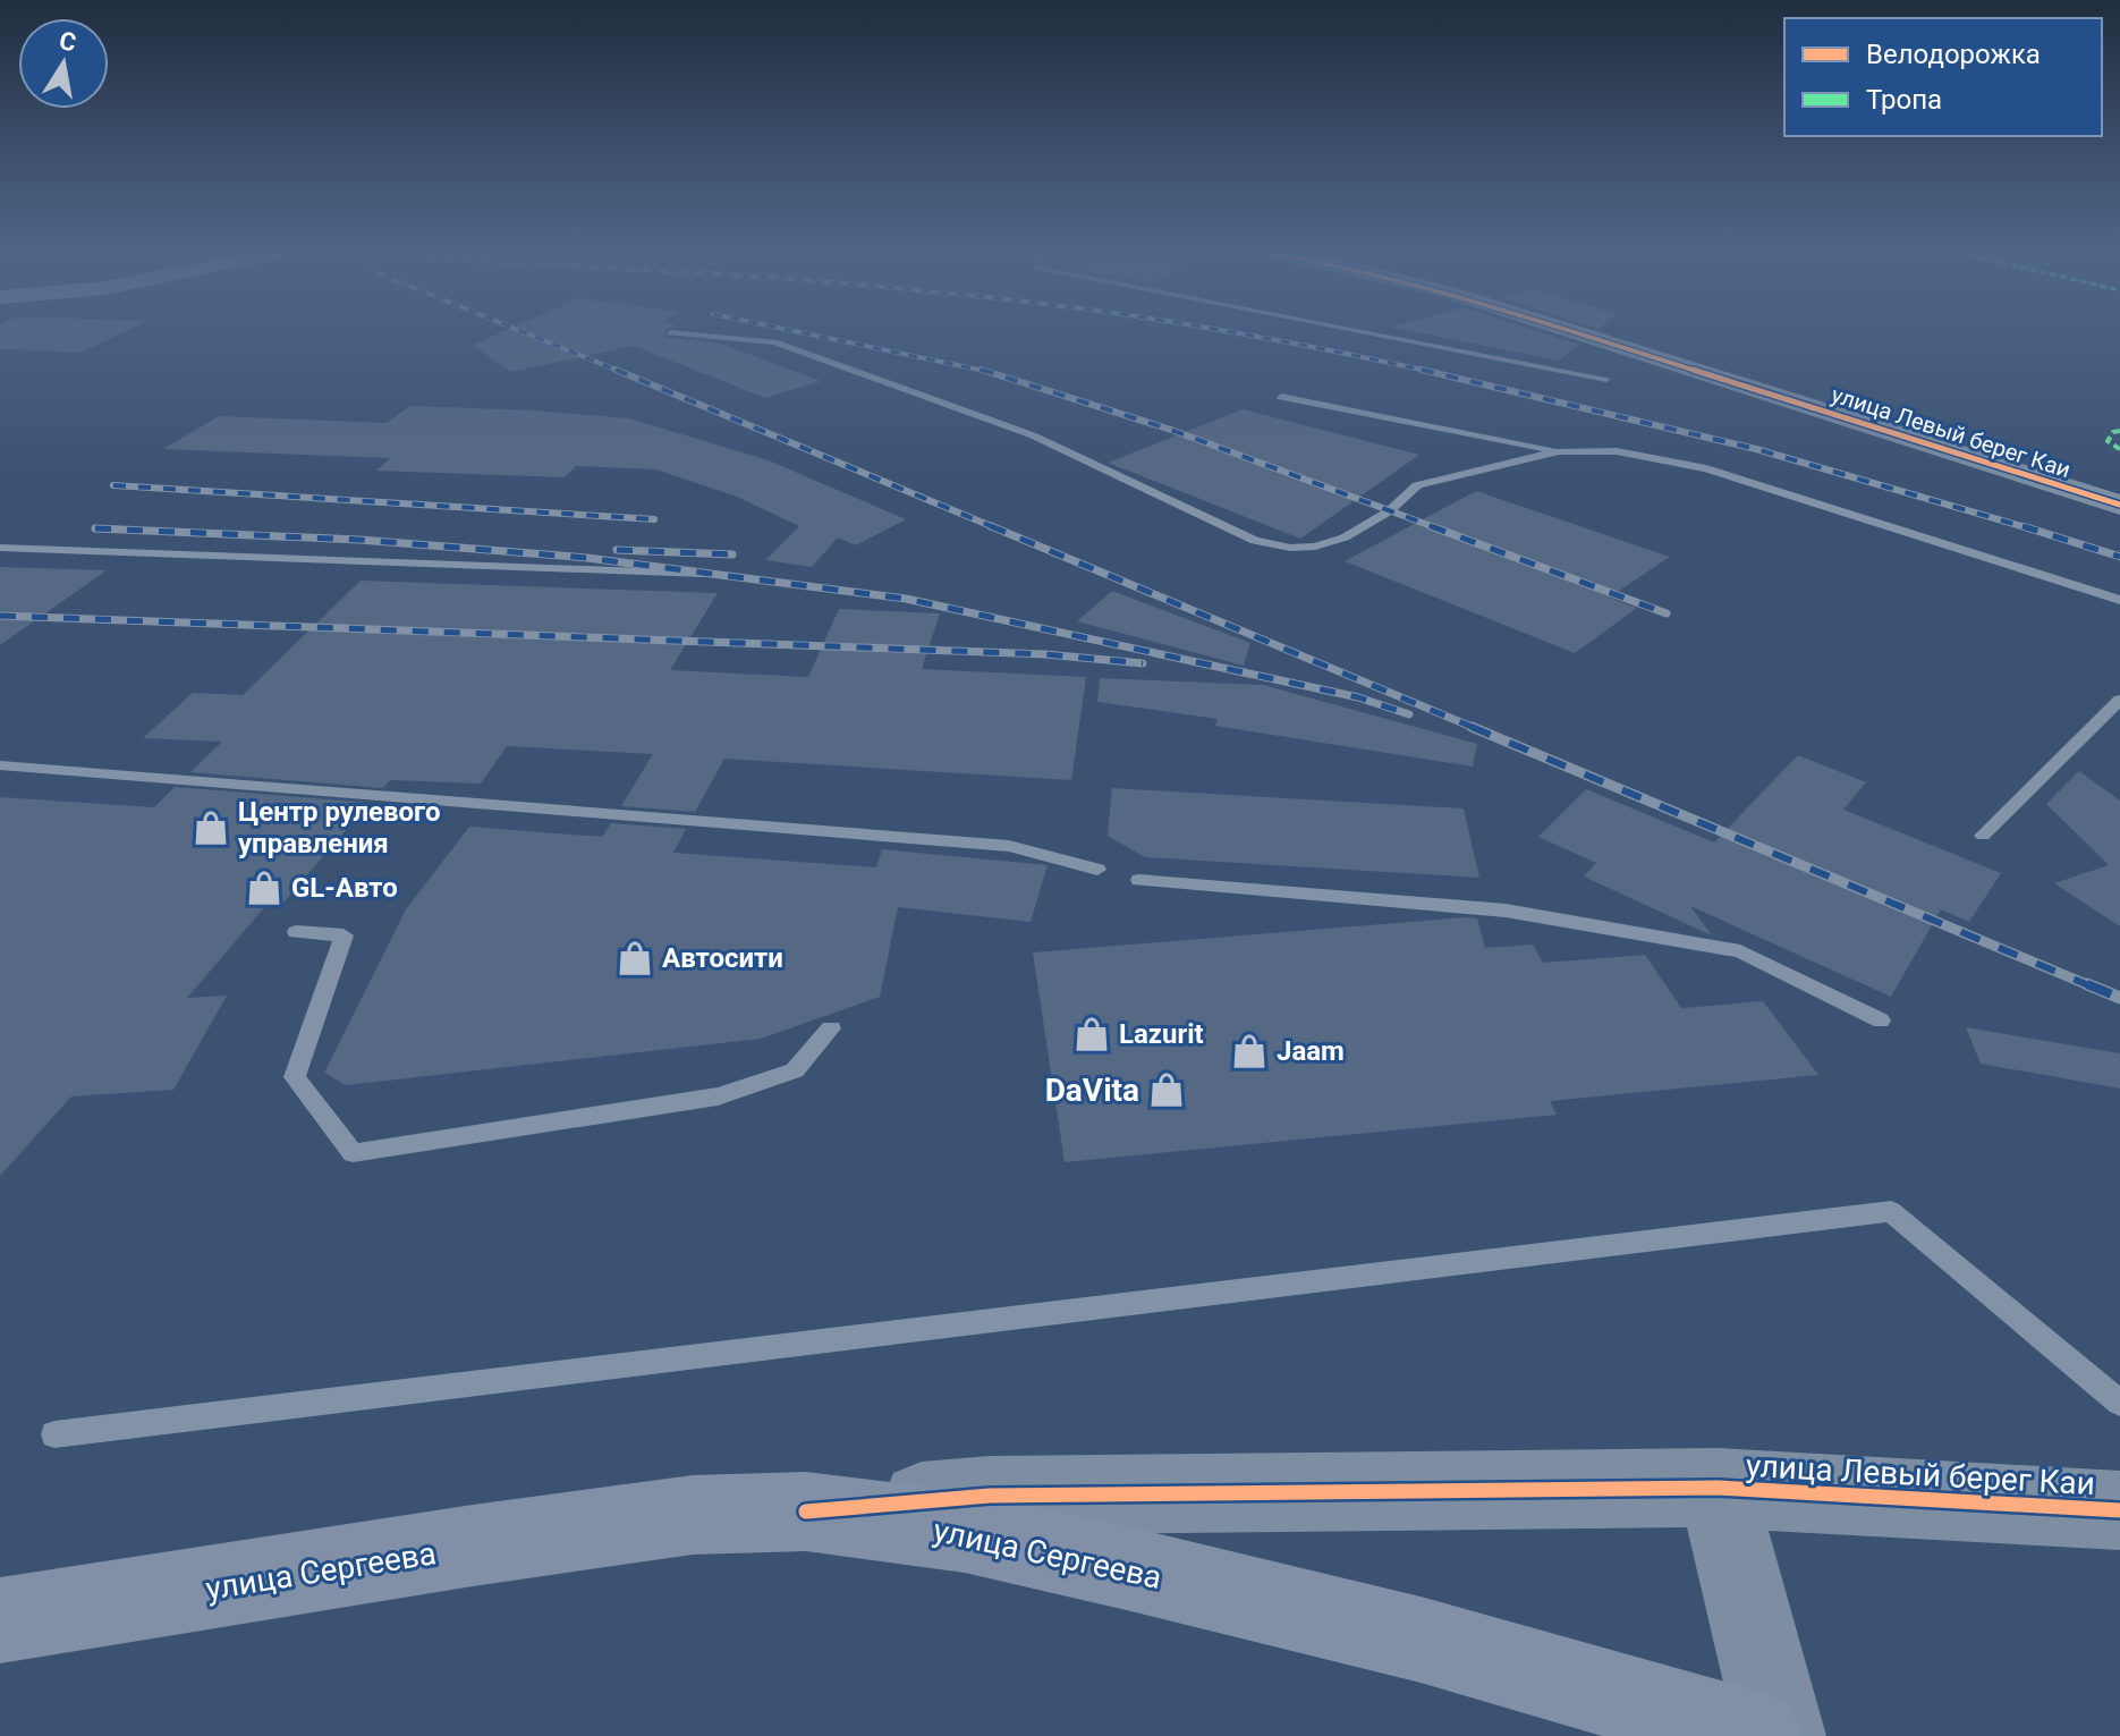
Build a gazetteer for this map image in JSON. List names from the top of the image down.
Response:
{
  "streets": {
    "main road": ["улица Сергеева"],
    "street": ["улица Левый берег Каи"]
  },
  "crossings": [
    ["улица Левый берег Каи", "улица Сергеева"]
  ],
  "places": {
    "shop": [
      "Центр рулевого управления",
      "GL-Авто",
      "Автосити",
      "Lazurit",
      "Jaam",
      "DaVita"
    ]
  },
  "legend": ["Велодорожка", "Тропа"],
  "north": "top"
}
